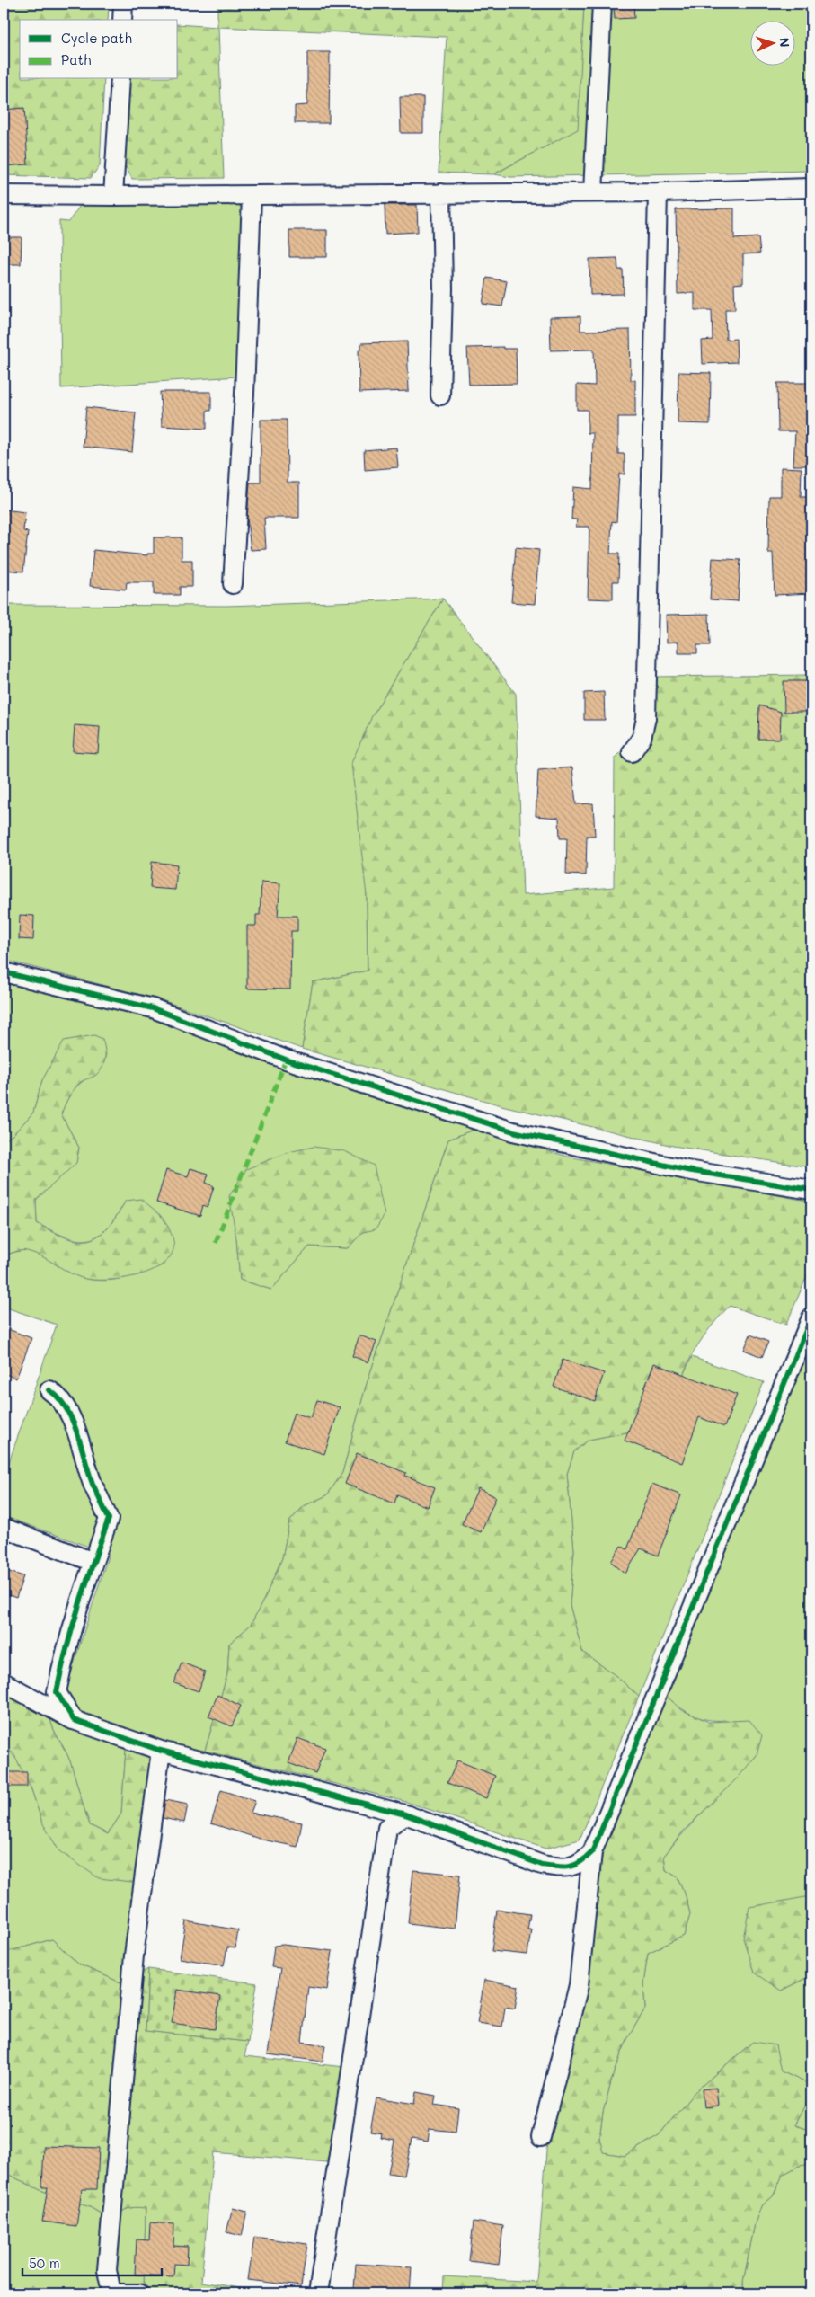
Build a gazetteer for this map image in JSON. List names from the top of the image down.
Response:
{
  "legend": ["Cycle path", "Path"],
  "scale_bar": "50 m",
  "north": "right"
}
